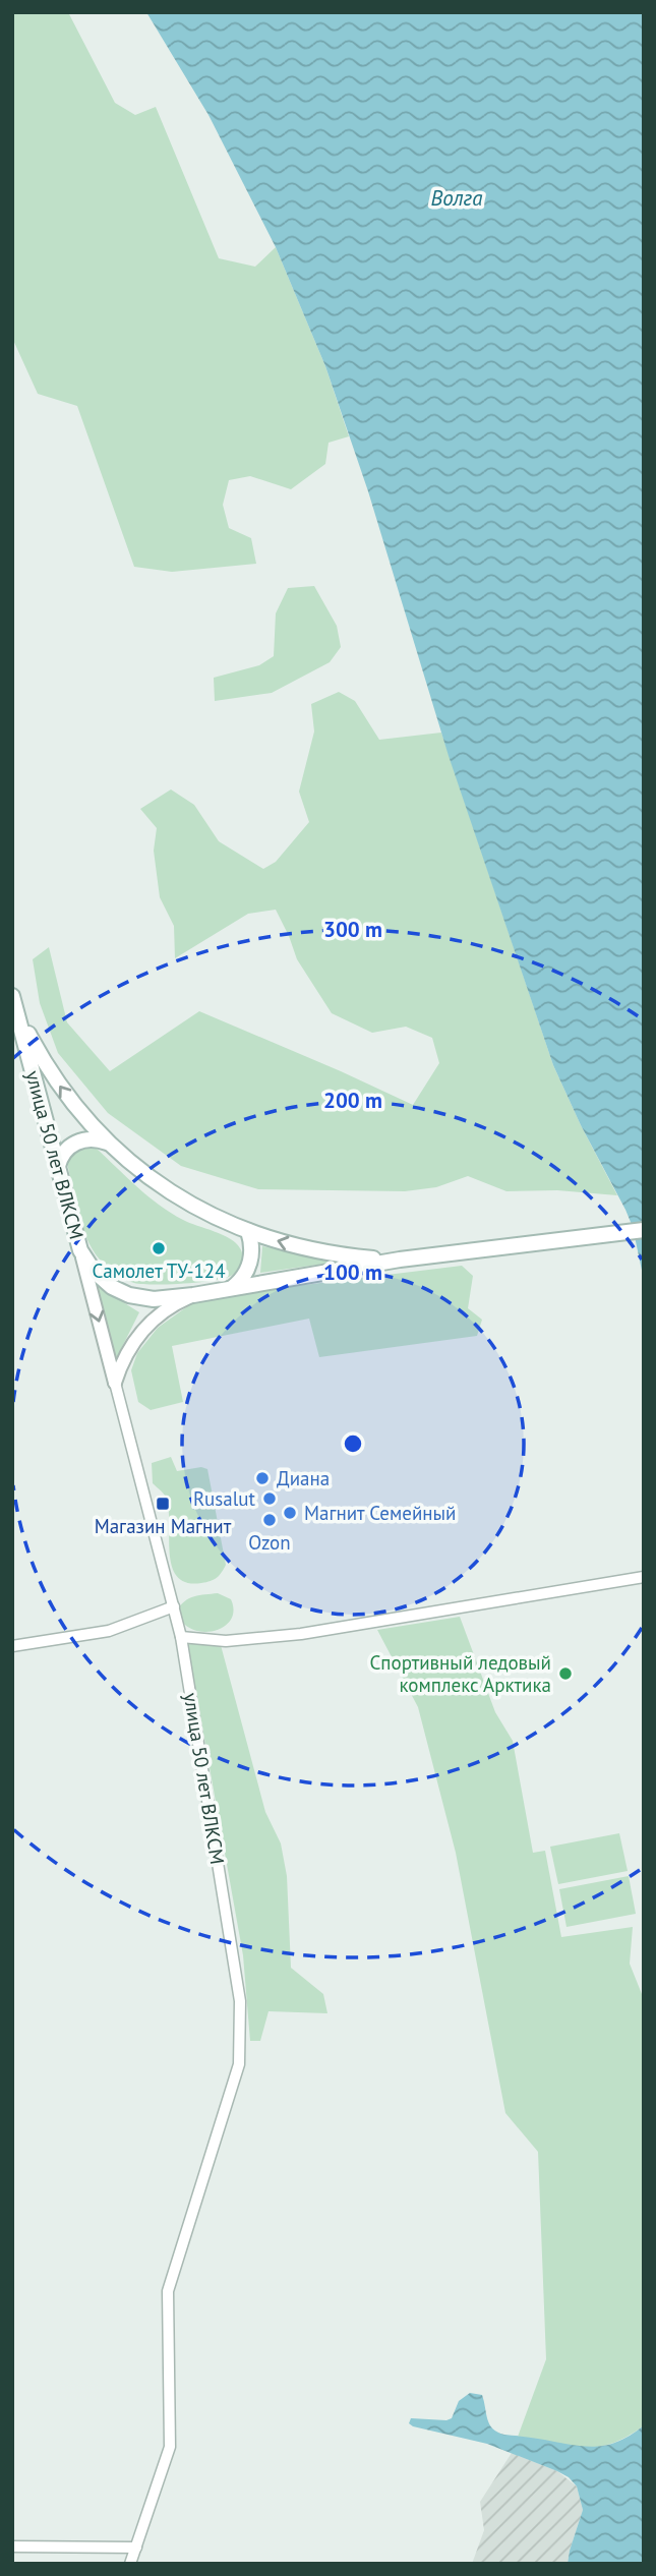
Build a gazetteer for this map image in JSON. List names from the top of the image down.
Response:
{
  "streets": {
    "main road": ["улица 50 лет ВЛКСМ"]
  },
  "water": ["Волга"],
  "places": {
    "other": [
      "Самолет ТУ-124",
      "Диана",
      "Rusalut",
      "Магнит Семейный",
      "Ozon",
      "Спортивный ледовый комплекс Арктика"
    ],
    "transit": ["Магазин Магнит"]
  },
  "rings": ["300 m", "200 m", "100 m"]
}
